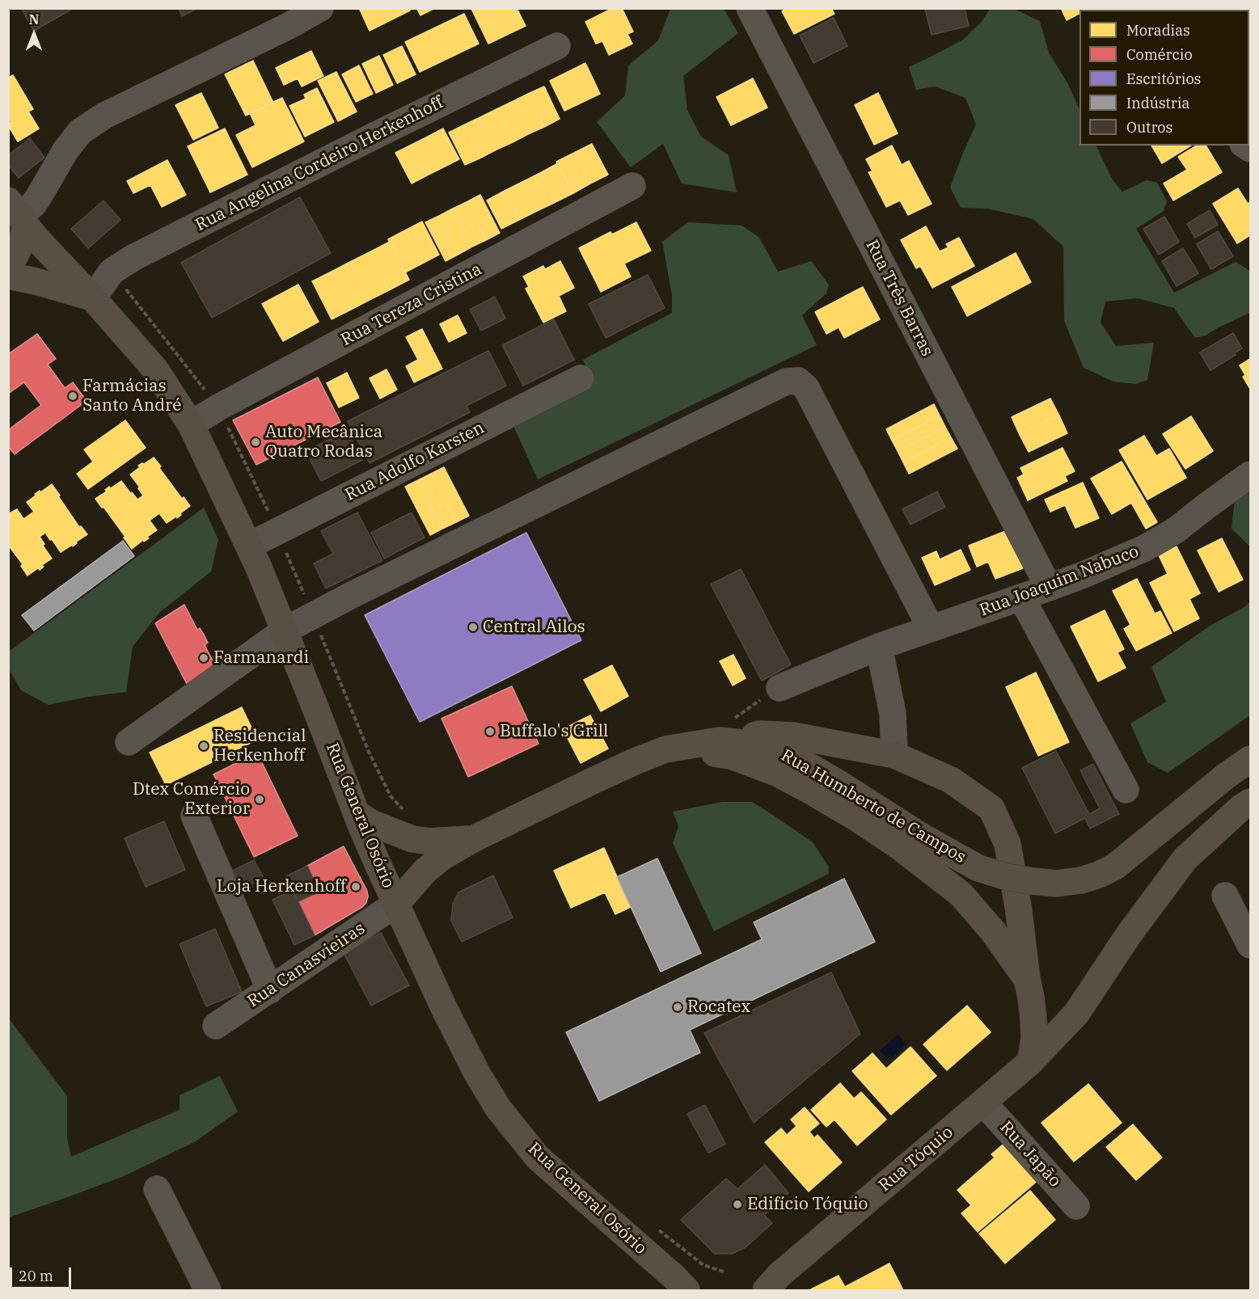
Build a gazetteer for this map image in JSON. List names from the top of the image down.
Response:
{
  "streets": {
    "main road": ["Rua Humberto de Campos", "Rua General Osório", "Rua Tóquio"],
    "street": [
      "Rua Angelina Cordeiro Herkenhoff",
      "Rua Três Barras",
      "Rua Tereza Cristina",
      "Rua Adolfo Karsten",
      "Rua Joaquim Nabuco",
      "Rua Canasvieiras",
      "Rua Japão"
    ]
  },
  "crossings": [
    ["Rua Angelina Cordeiro Herkenhoff", "Rua General Osório"],
    ["Rua Três Barras", "Rua Joaquim Nabuco"],
    ["Rua Tereza Cristina", "Rua General Osório"],
    ["Rua Adolfo Karsten", "Rua General Osório"],
    ["Rua Humberto de Campos", "Rua General Osório"],
    ["Rua Humberto de Campos", "Rua Canasvieiras"],
    ["Rua General Osório", "Rua Canasvieiras"],
    ["Rua Japão", "Rua Tóquio"]
  ],
  "places": [
    "Farmácias Santo André",
    "Auto Mecânica Quatro Rodas",
    "Central Ailos",
    "Farmanardi",
    "Buffalo's Grill",
    "Residencial Herkenhoff",
    "Dtex Comércio Exterior",
    "Loja Herkenhoff",
    "Rocatex",
    "Edifício Tóquio"
  ],
  "legend": [
    "Moradias",
    "Comércio",
    "Escritórios",
    "Indústria",
    "Outros"
  ],
  "scale_bar": "20 m",
  "north": "top"
}
